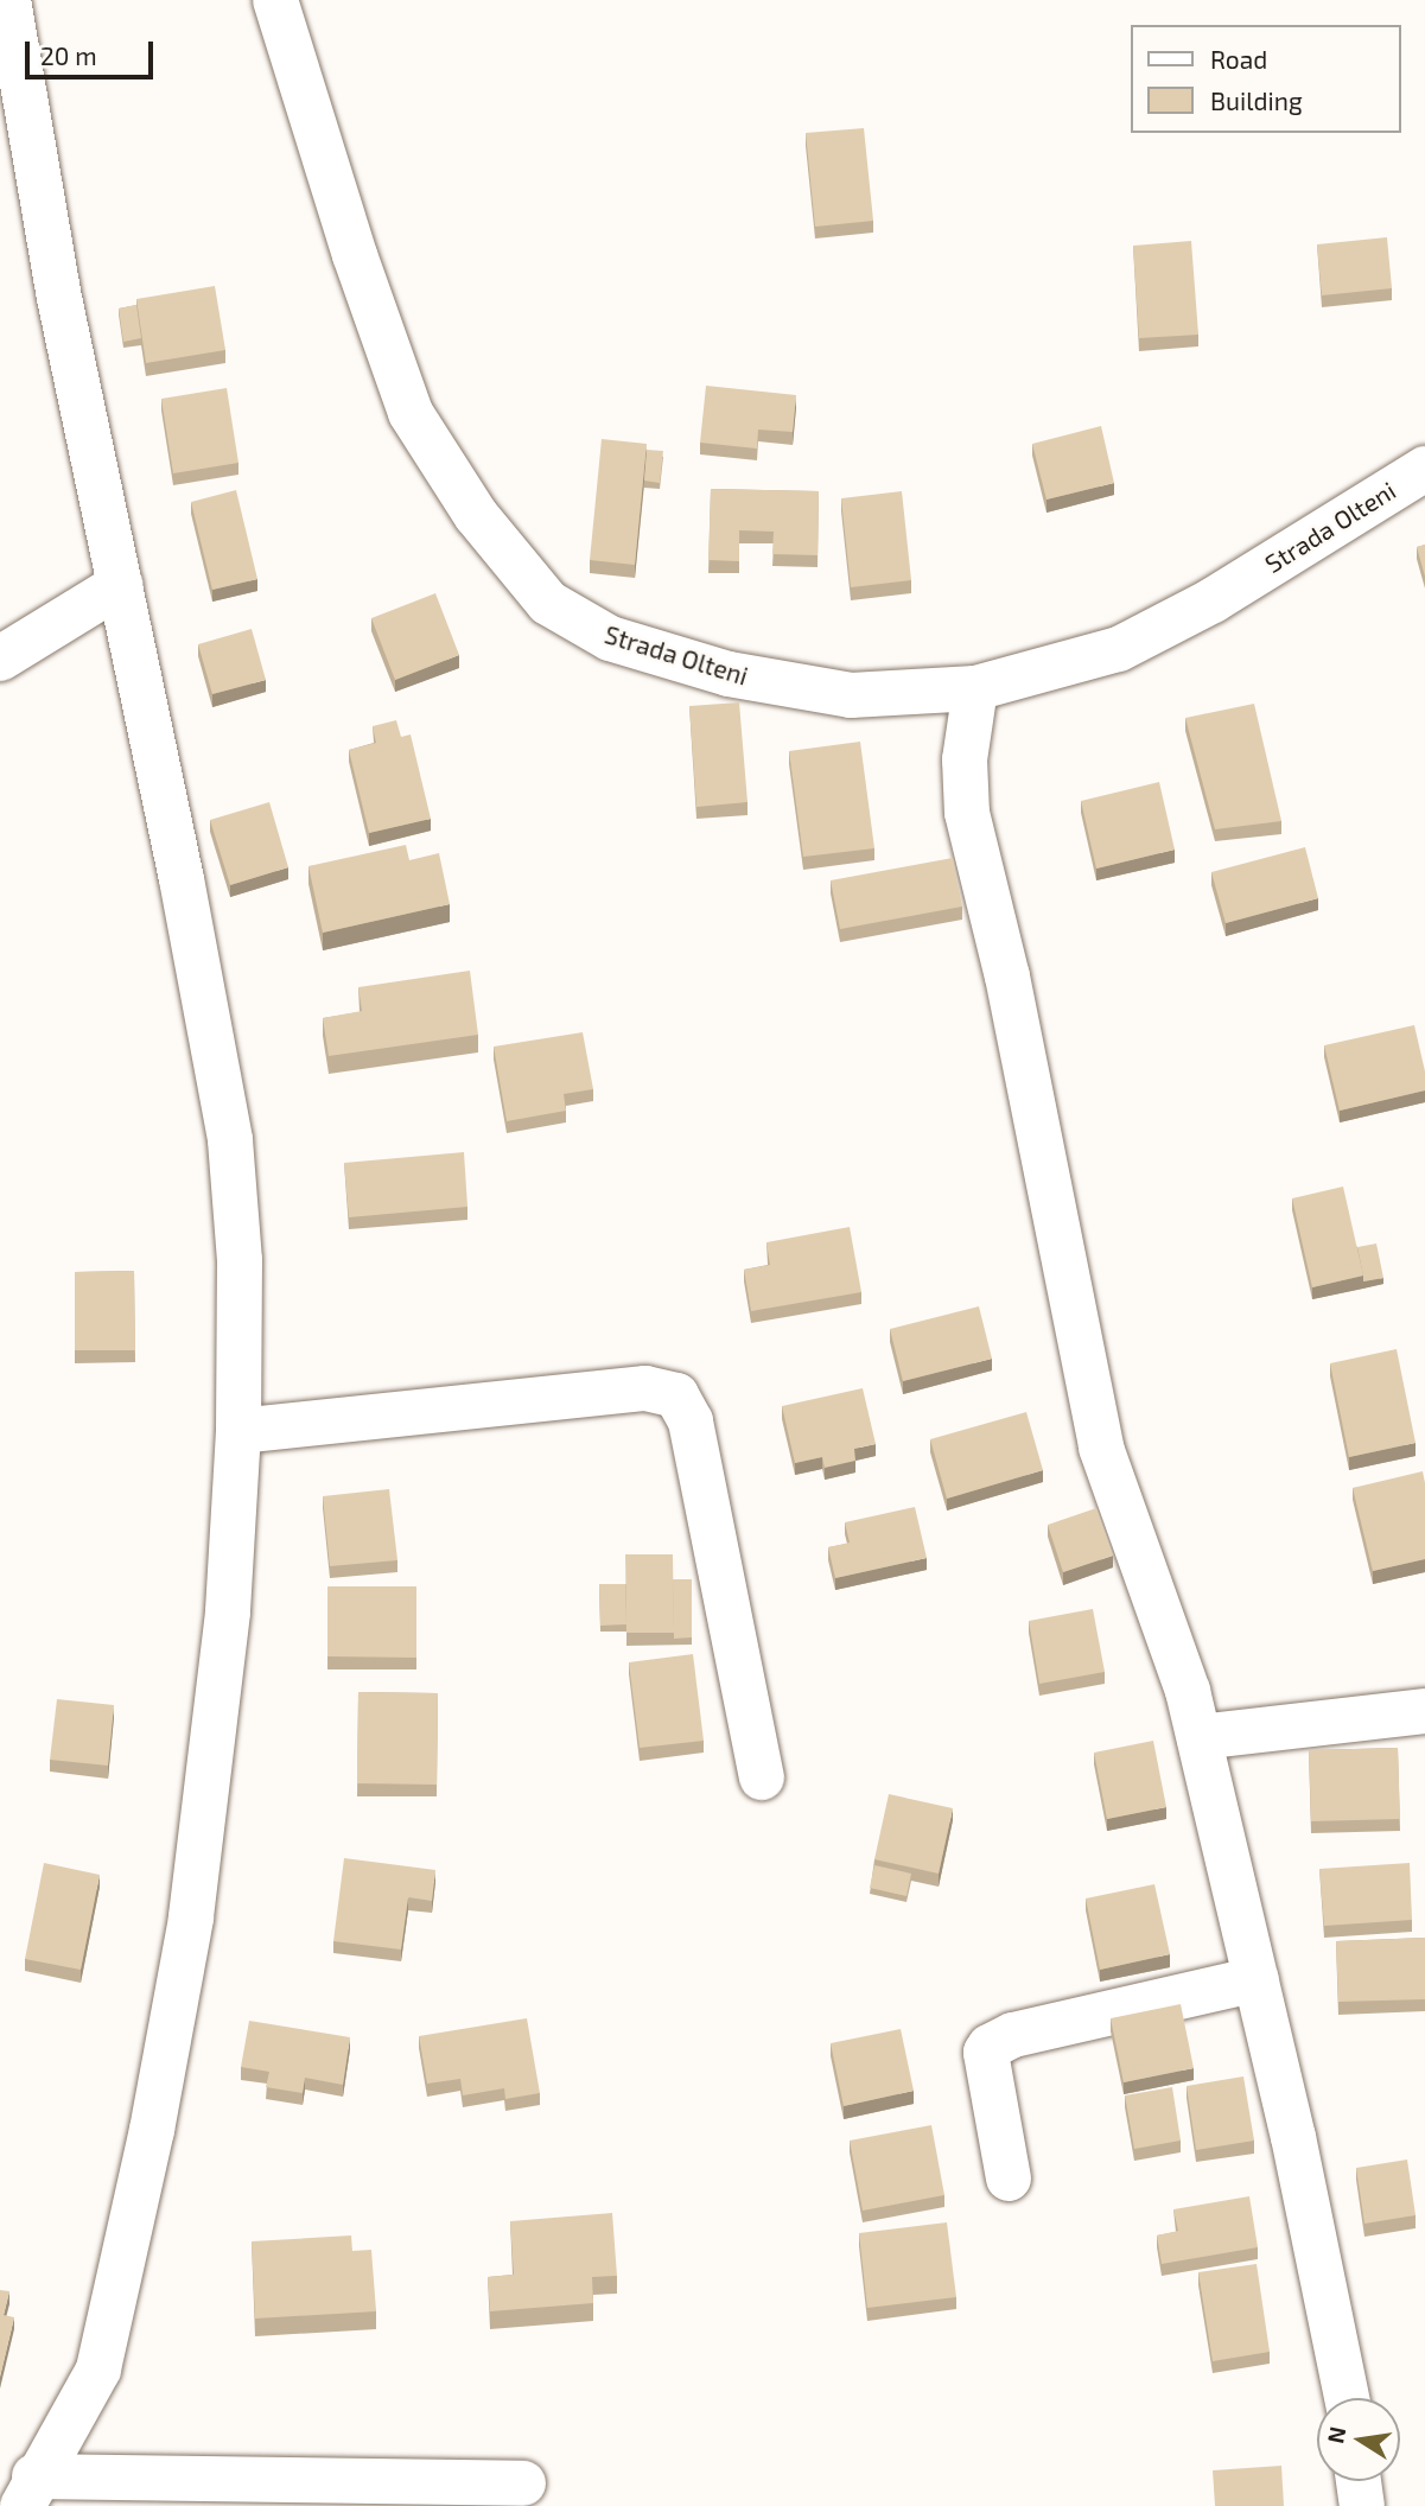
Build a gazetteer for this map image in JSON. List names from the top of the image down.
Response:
{
  "streets": {
    "street": ["Strada Olteni"]
  },
  "legend": ["Road", "Building"],
  "scale_bar": "20 m",
  "north": "left"
}
